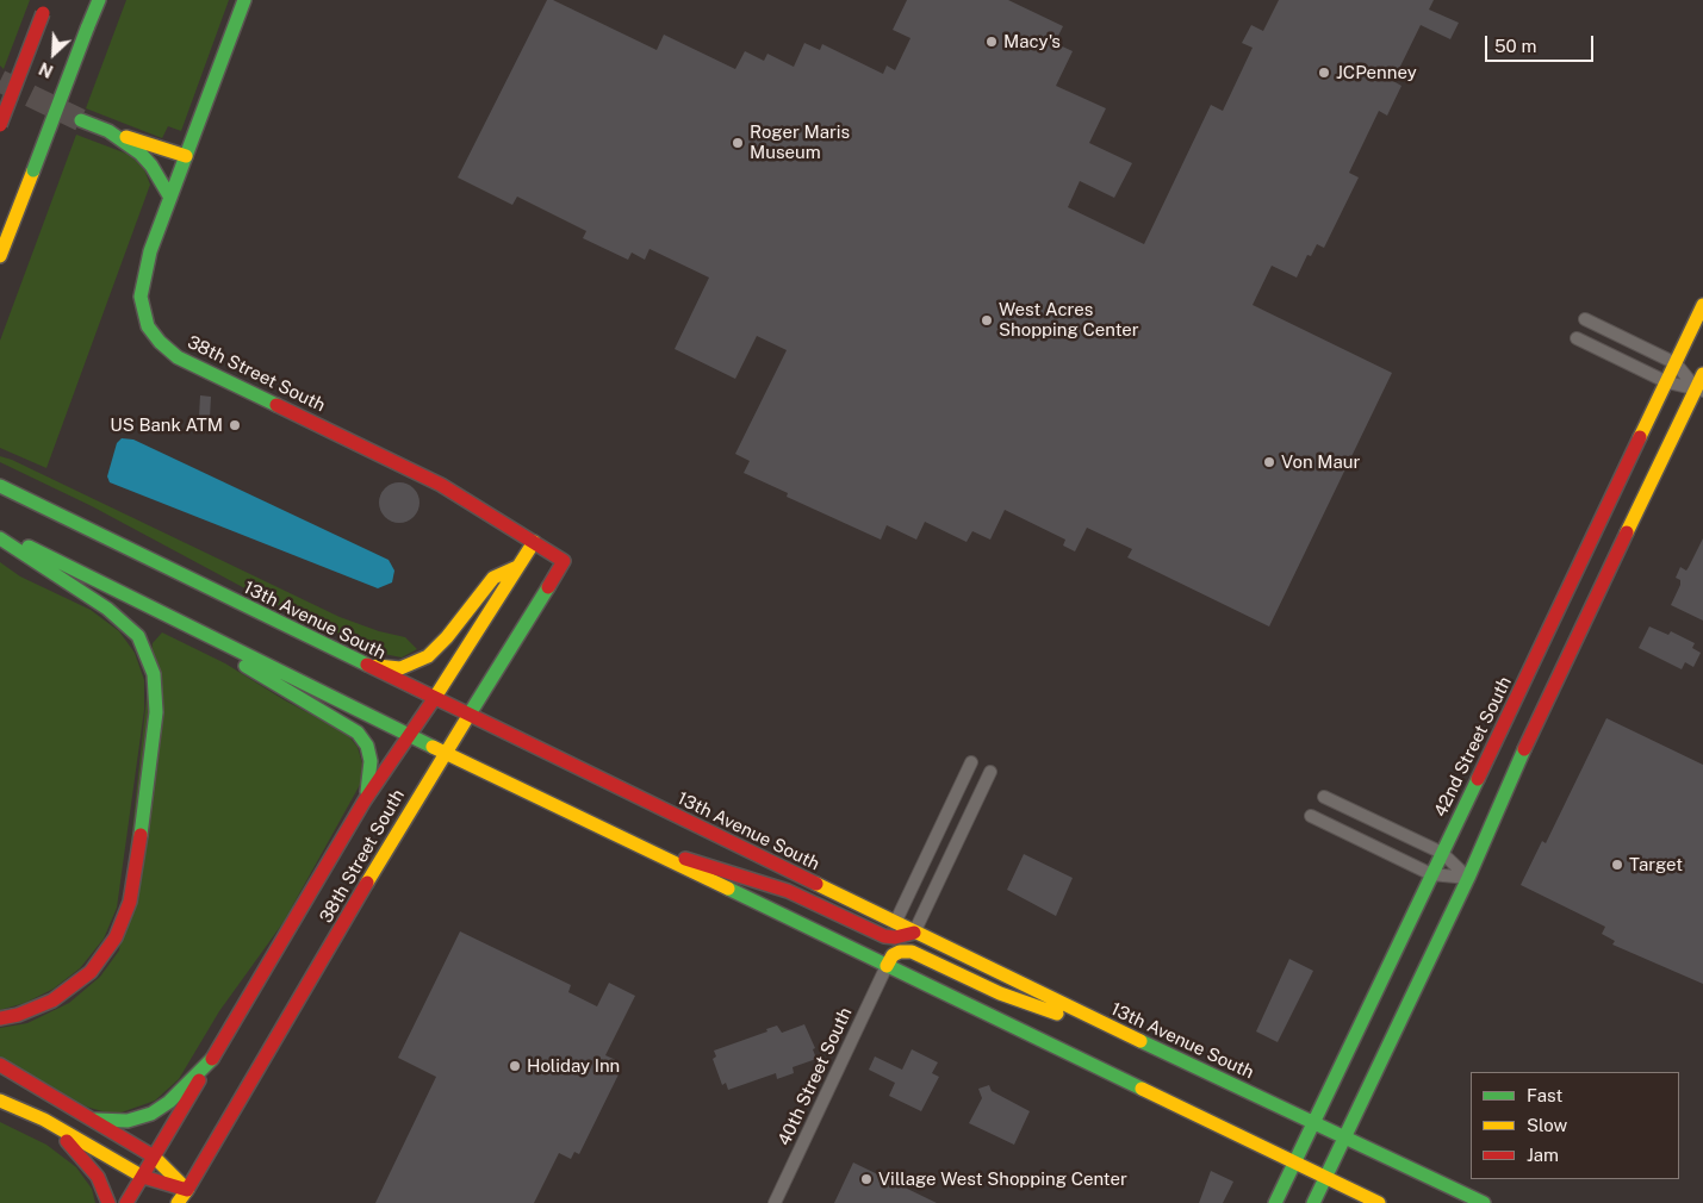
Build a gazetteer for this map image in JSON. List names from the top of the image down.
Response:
{
  "streets": {
    "main road": ["38th Street South", "13th Avenue South", "42nd Street South"],
    "street": ["40th Street South"]
  },
  "crossings": [
    ["38th Street South", "13th Avenue South"],
    ["13th Avenue South", "42nd Street South"]
  ],
  "places": [
    "Macy's",
    "JCPenney",
    "Roger Maris Museum",
    "West Acres Shopping Center",
    "US Bank ATM",
    "Von Maur",
    "Target",
    "Holiday Inn",
    "Village West Shopping Center"
  ],
  "legend": ["Fast", "Slow", "Jam"],
  "scale_bar": "50 m",
  "north": "bottom left"
}
